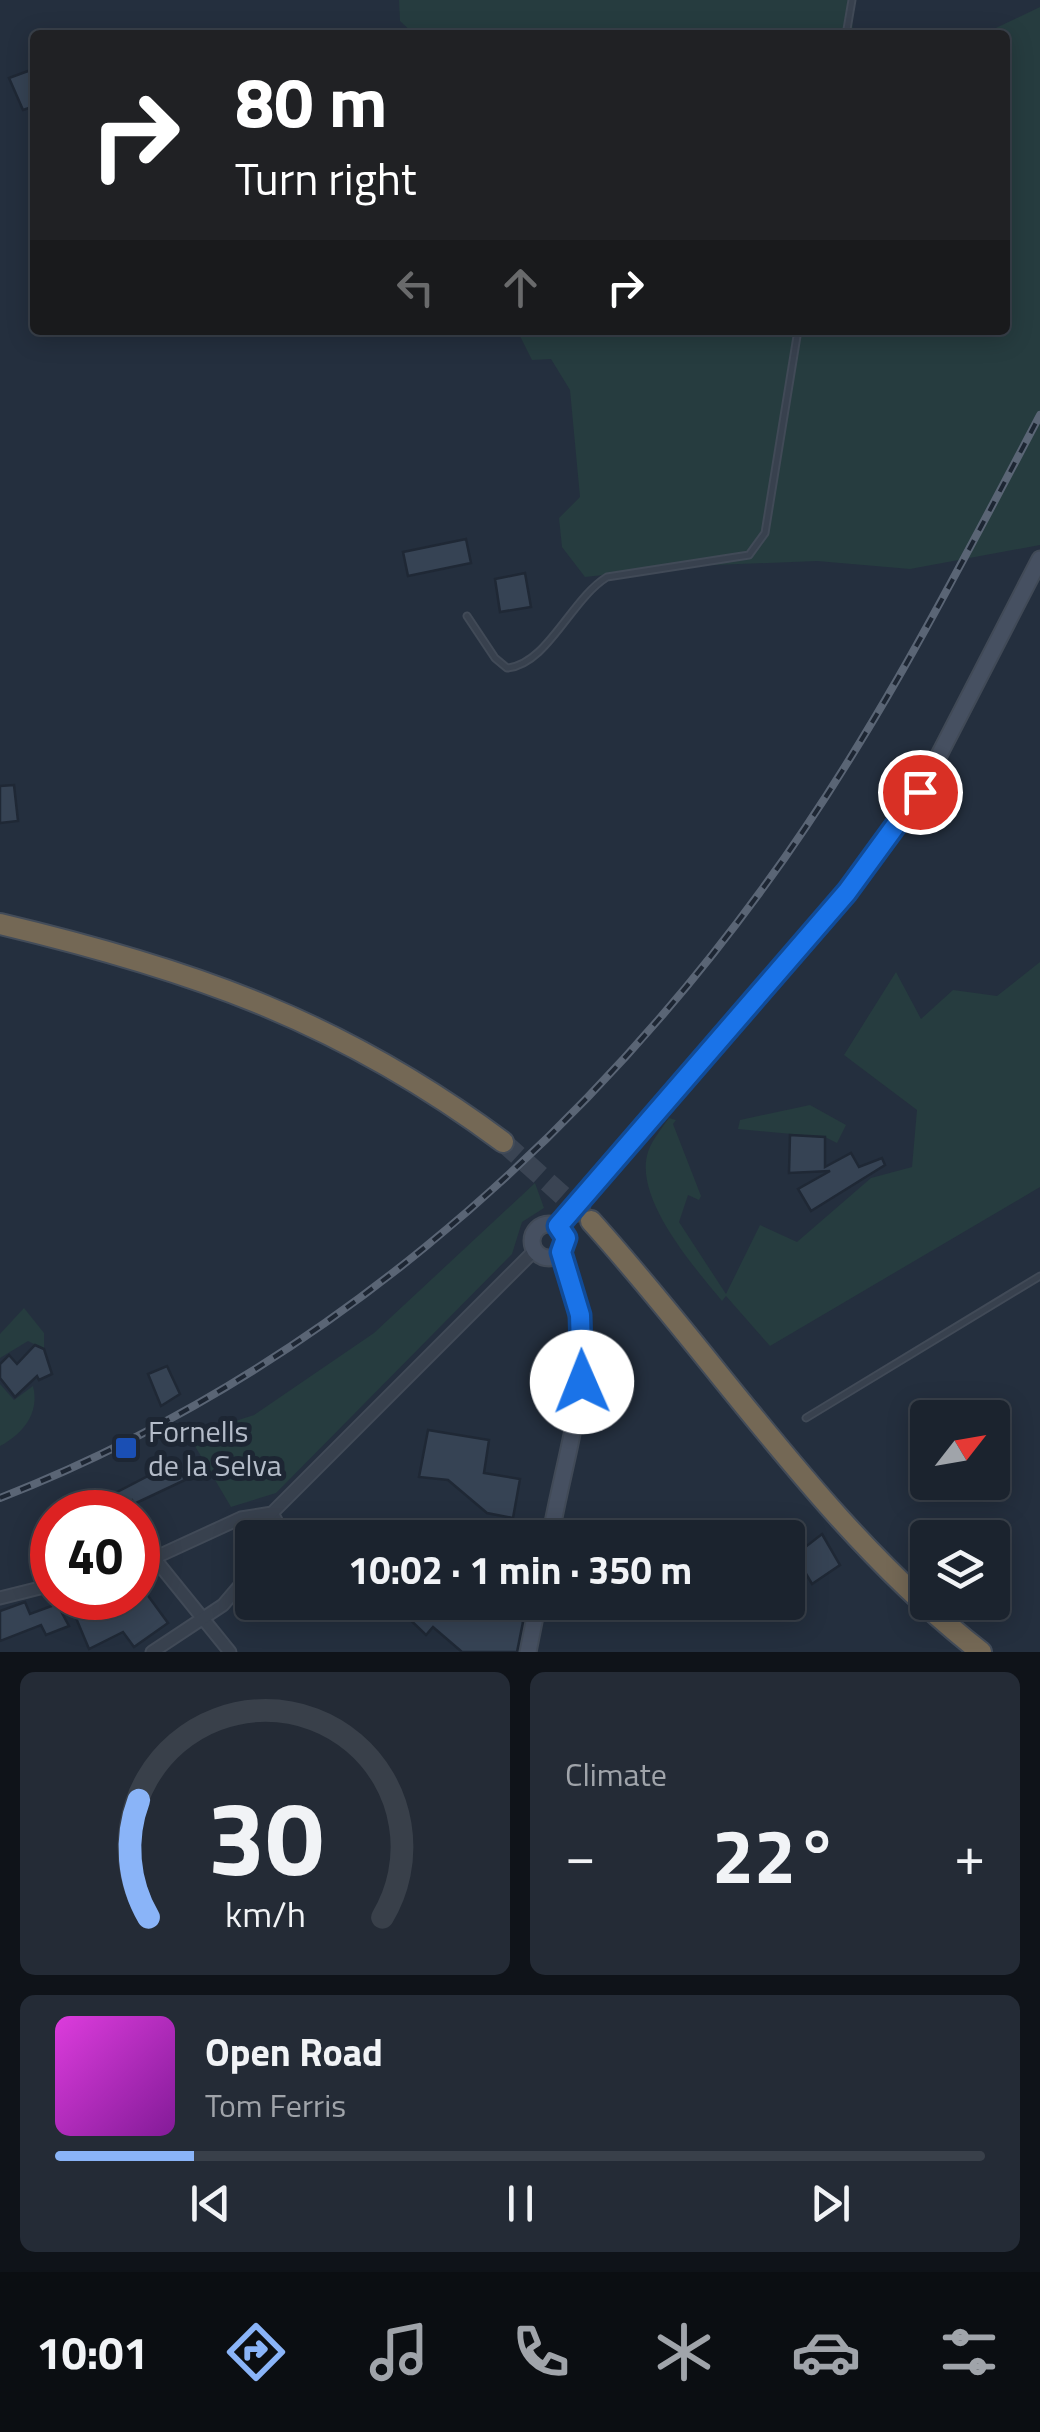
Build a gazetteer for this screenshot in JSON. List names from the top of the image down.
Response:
{
  "places": {
    "transit": ["Fornells de la Selva"]
  },
  "north": "top right",
  "page": {
    "turn": ["80 m", "Turn right"],
    "limit": "40",
    "trip": "10:02 · 1 min · 350 m",
    "tile": "Climate",
    "heat": ["−", "22°", "+"],
    "song": ["Open Road", "Tom Ferris"],
    "tabs": "10:01",
    "gauge": ["30", "km/h"]
  }
}
